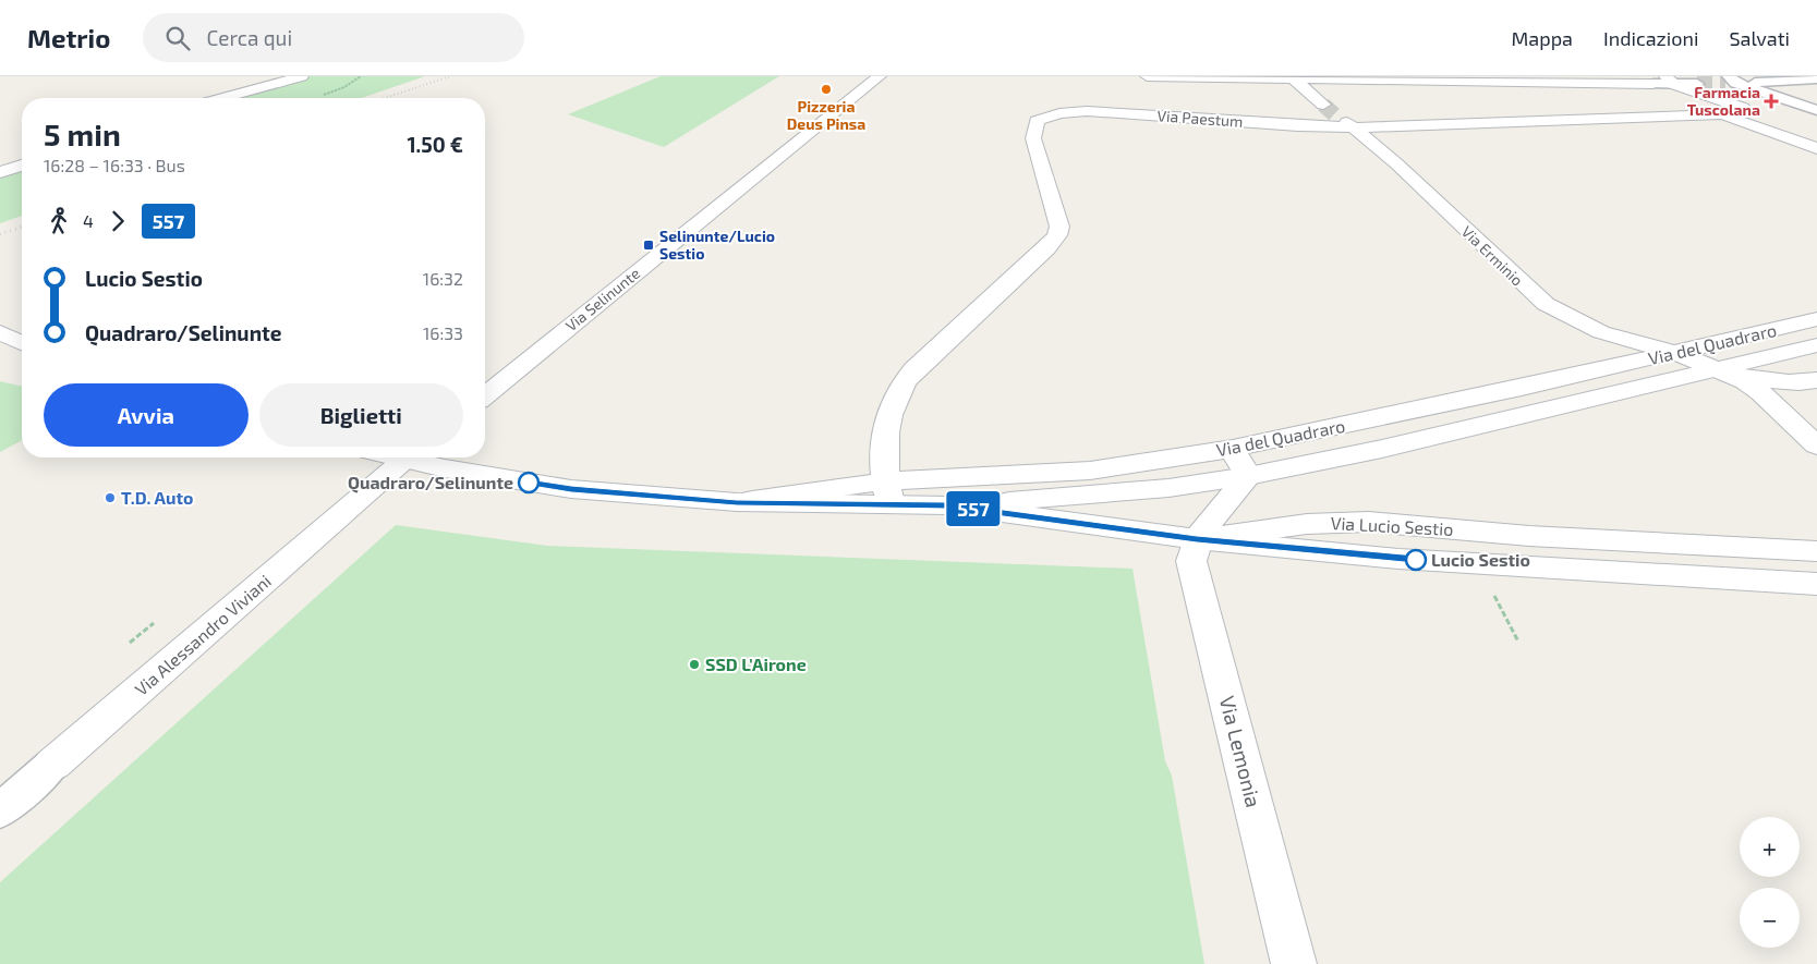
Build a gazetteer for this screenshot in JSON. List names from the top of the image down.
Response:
{
  "streets": {
    "street": [
      "Via Paestum",
      "Via Erminio",
      "Via Selinunte",
      "Via del Quadraro",
      "Via Lucio Sestio",
      "Via Alessandro Viviani",
      "Via Lemonia"
    ]
  },
  "crossings": [
    ["Via Paestum", "Via Erminio"],
    ["Via Paestum", "Via del Quadraro"],
    ["Via Erminio", "Via del Quadraro"],
    ["Via del Quadraro", "Via Lucio Sestio"],
    ["Via del Quadraro", "Via Lemonia"],
    ["Via Lucio Sestio", "Via Lemonia"]
  ],
  "places": {
    "other": [
      "Pizzeria Deus Pinsa",
      "Quadraro/Selinunte",
      "T.D. Auto",
      "Lucio Sestio",
      "SSD L'Airone"
    ],
    "health": ["Farmacia Tuscolana"],
    "transit": ["Selinunte/Lucio Sestio"]
  },
  "lines": ["bus line 557"],
  "page": {
    "header": "Metrio",
    "search": "Cerca qui",
    "nav": ["Mappa", "Indicazioni", "Salvati"],
    "on_map": "557",
    "heading": ["5 min", "16:28 – 16:33 · Bus", "1.50 €"],
    "legs": ["4", "557"],
    "list": [
      {
        "name": "Lucio Sestio",
        "value": "16:32"
      },
      {
        "name": "Quadraro/Selinunte",
        "value": "16:33"
      }
    ],
    "buttons": ["Avvia", "Biglietti"],
    "map_buttons": ["+", "−"]
  }
}
